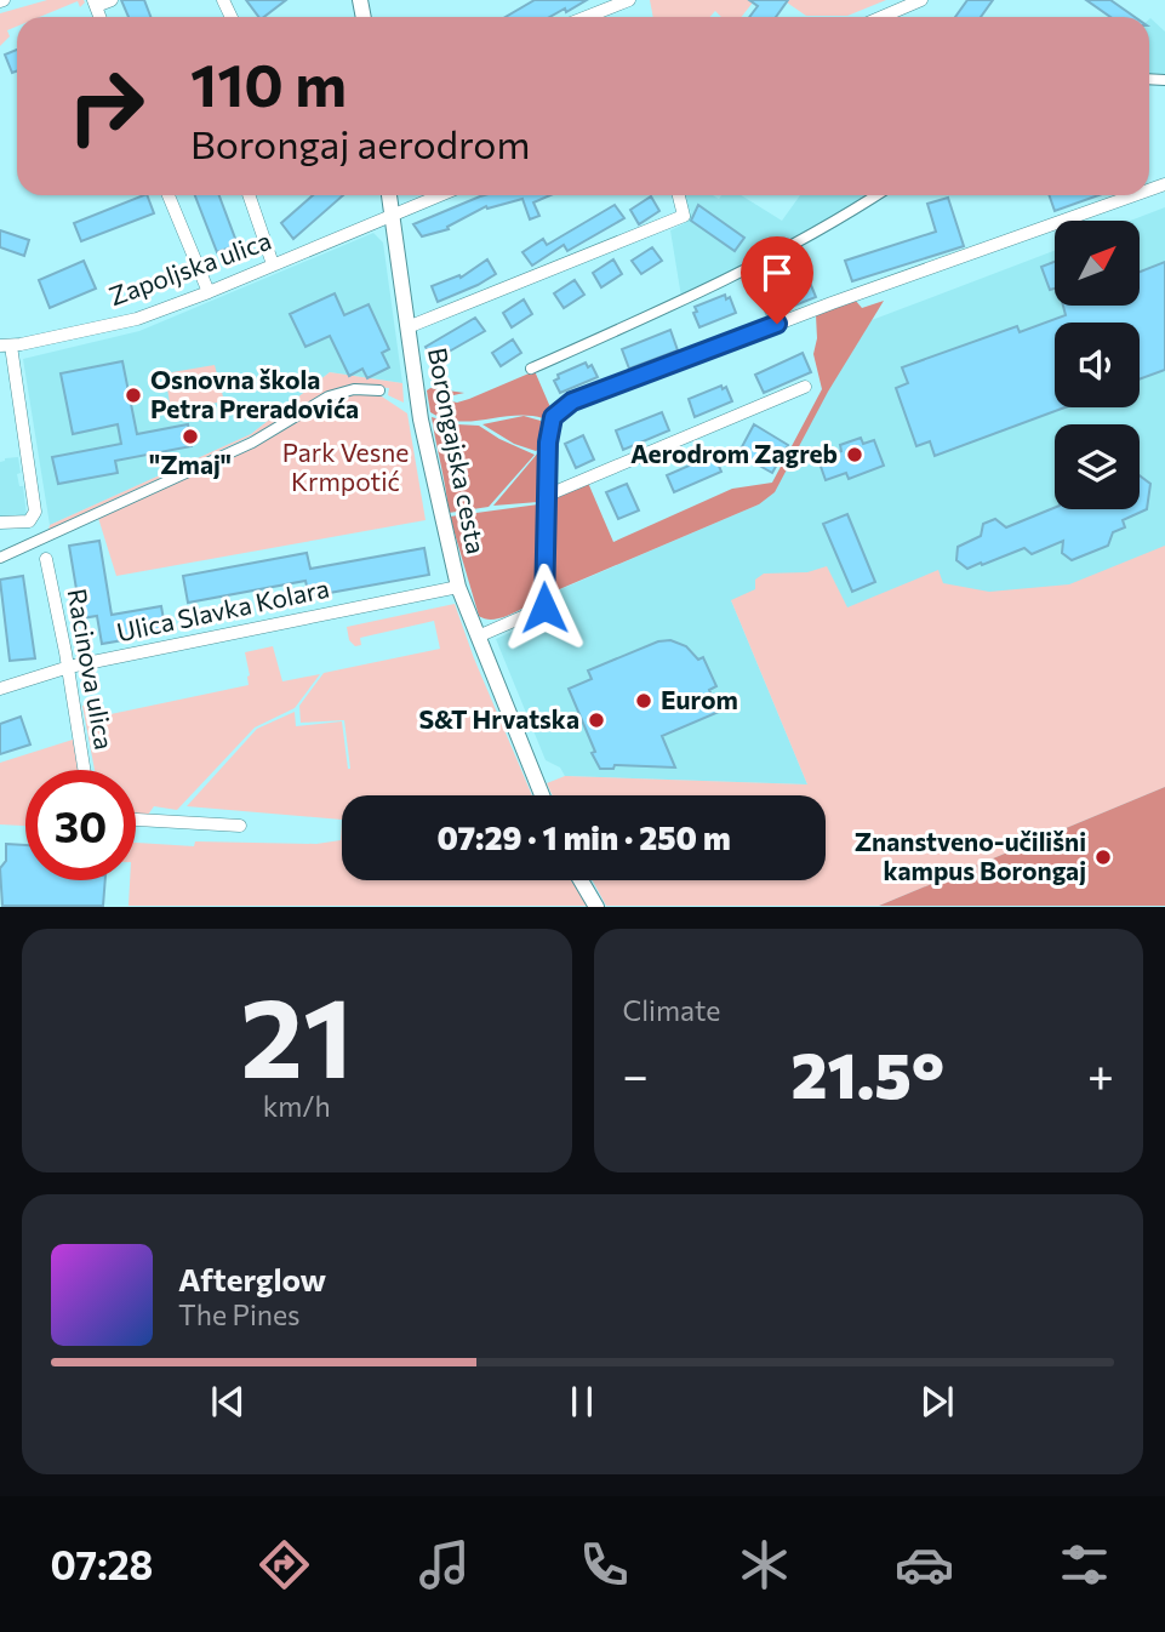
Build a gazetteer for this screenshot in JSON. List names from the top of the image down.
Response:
{
  "streets": {
    "street": [
      "Zapoljska ulica",
      "Borongajska cesta",
      "Ulica Slavka Kolara",
      "Racinova ulica"
    ]
  },
  "crossings": [
    ["Zapoljska ulica", "Borongajska cesta"],
    ["Borongajska cesta", "Ulica Slavka Kolara"],
    ["Ulica Slavka Kolara", "Racinova ulica"]
  ],
  "parks": ["Park Vesne Krmpotić"],
  "places": [
    "Osnovna škola Petra Preradovića",
    "\"Zmaj\"",
    "Aerodrom Zagreb",
    "Eurom",
    "S&T Hrvatska",
    "Znanstveno-učilišni kampus Borongaj"
  ],
  "north": "top right",
  "page": {
    "turn": ["110 m", "Borongaj aerodrom"],
    "limit": "30",
    "trip": "07:29 · 1 min · 250 m",
    "tile": [
      ["21", "km/h"],
      "Climate"
    ],
    "heat": ["−", "21.5°", "+"],
    "song": ["Afterglow", "The Pines"],
    "tabs": "07:28"
  }
}
